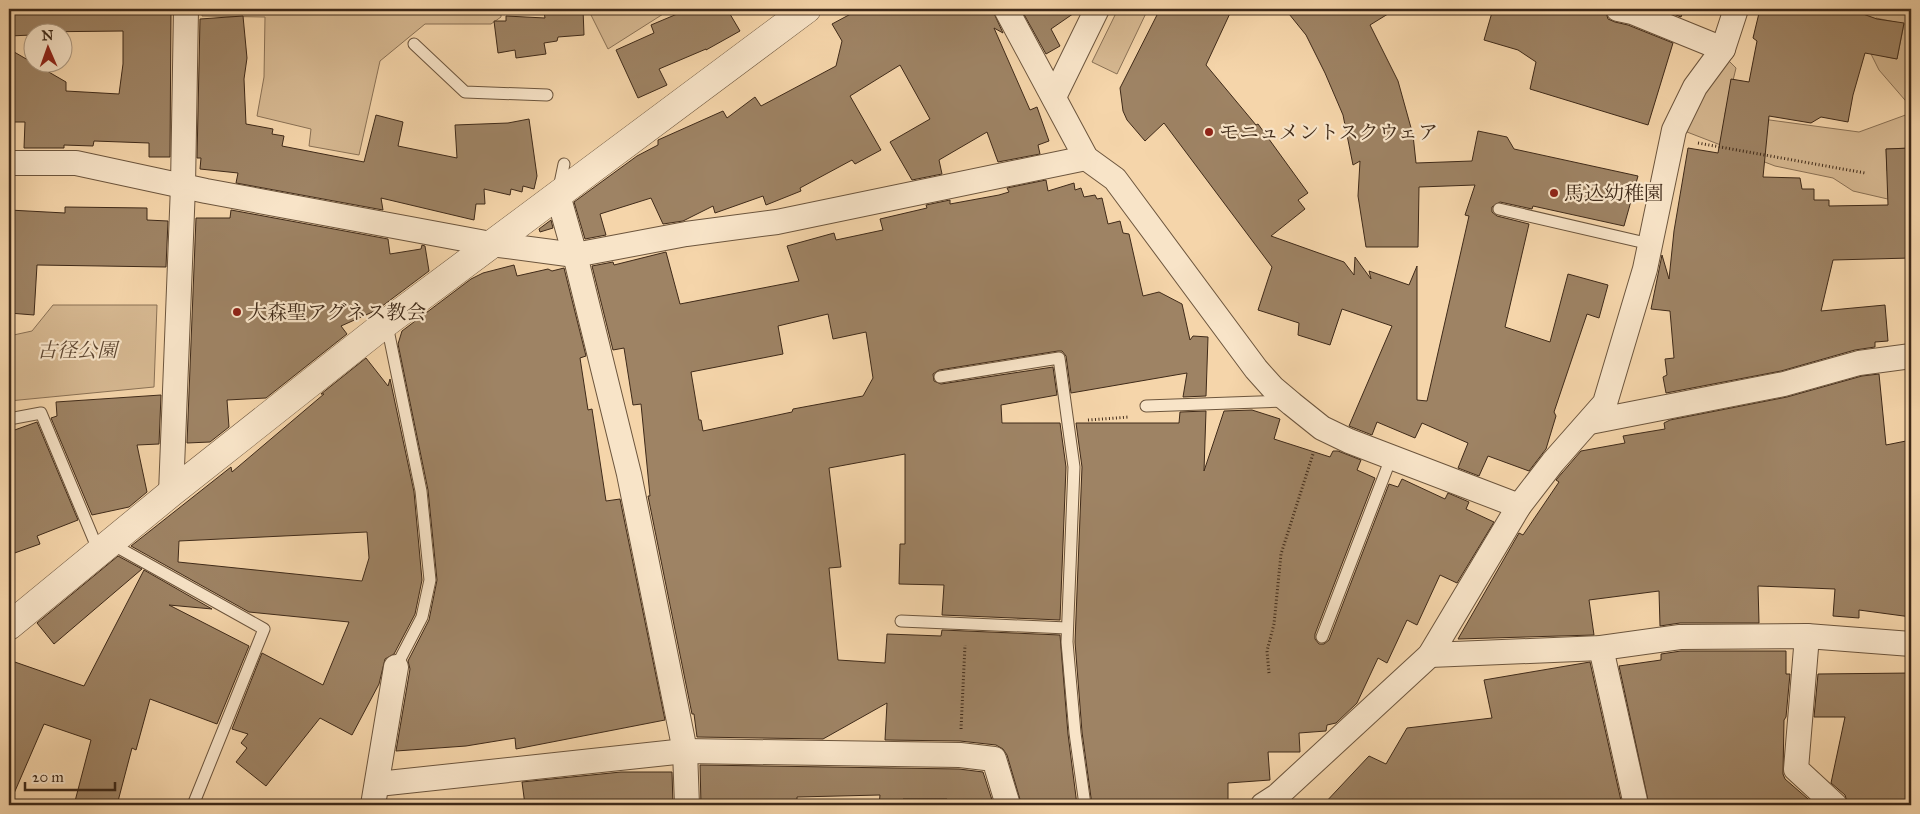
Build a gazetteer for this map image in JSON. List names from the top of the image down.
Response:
{
  "parks": ["古径公園"],
  "places": ["モニュメントスクウェア", "馬込幼稚園", "大森聖アグネス教会"],
  "scale_bar": "20 m",
  "north": "top"
}
